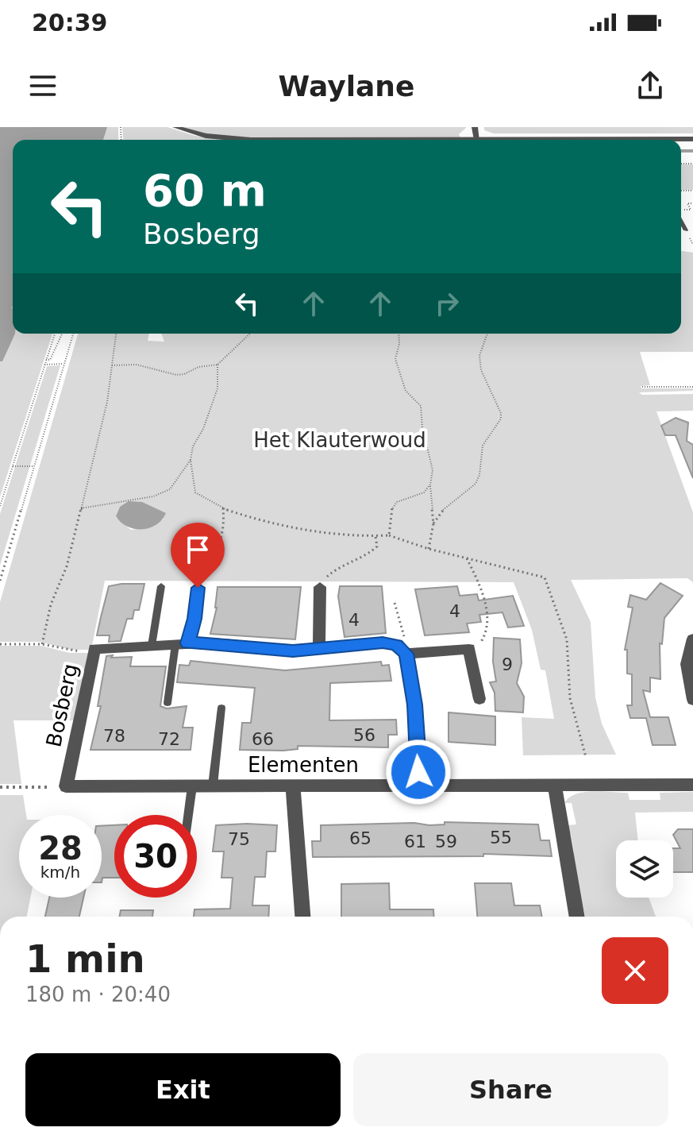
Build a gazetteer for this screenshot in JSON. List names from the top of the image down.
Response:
{
  "streets": {
    "street": ["Bosberg", "Elementen"]
  },
  "crossings": [
    ["Bosberg", "Elementen"]
  ],
  "parks": ["Het Klauterwoud"],
  "house_numbers": [
    "4",
    "4",
    "9",
    "56",
    "78",
    "72",
    "66",
    "55",
    "65",
    "75",
    "61",
    "59"
  ],
  "page": {
    "status": "20:39",
    "header": "Waylane",
    "turn": ["60 m", "Bosberg"],
    "speed": "28 km/h",
    "limit": "30",
    "heading": ["1 min", "180 m · 20:40"],
    "buttons": ["Exit", "Share"]
  }
}
